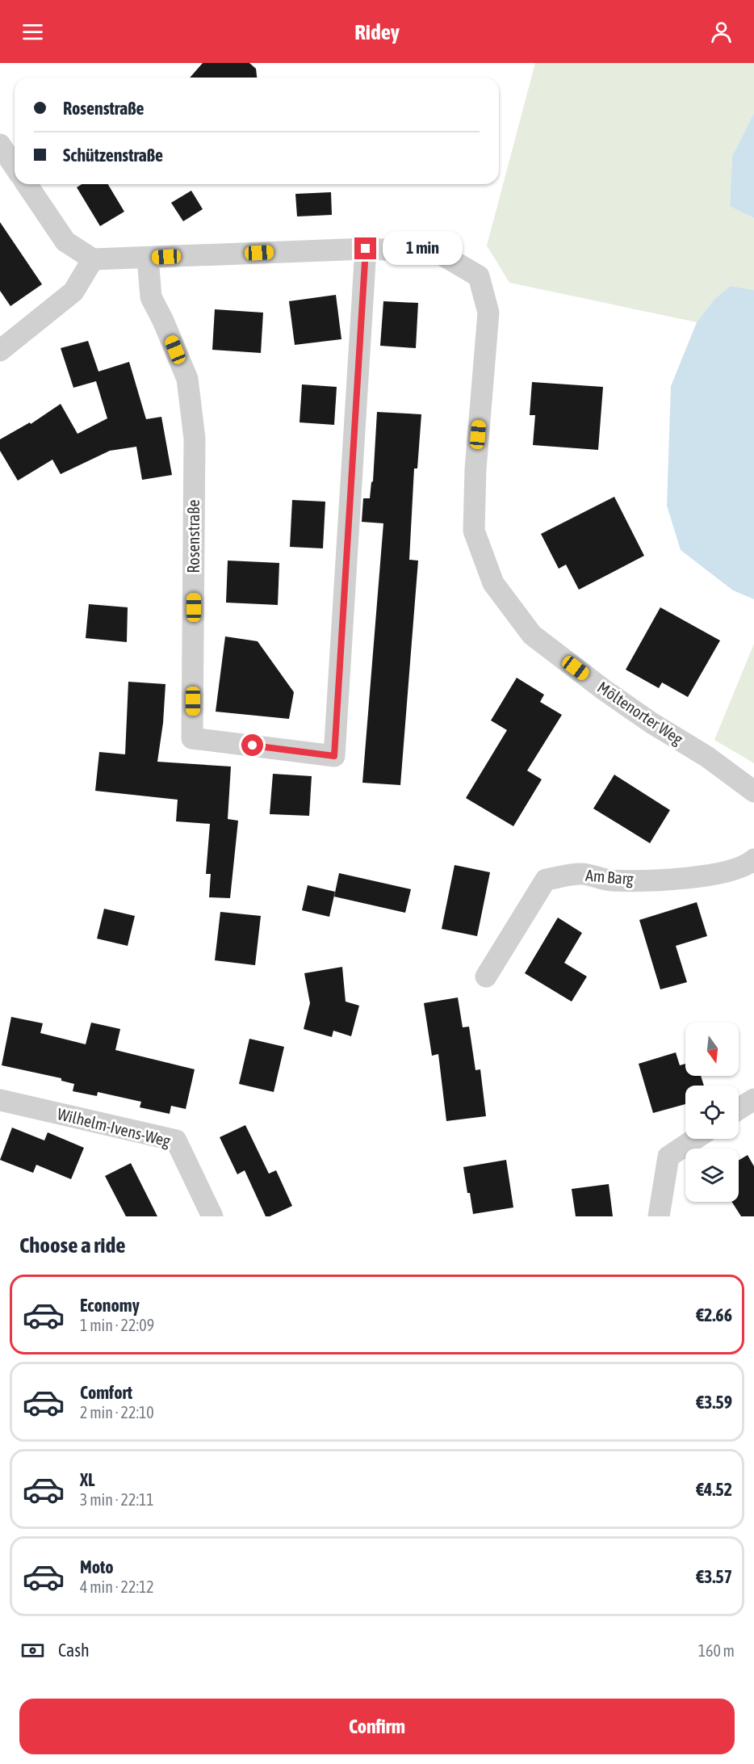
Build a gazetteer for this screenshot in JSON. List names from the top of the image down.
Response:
{
  "streets": {
    "street": [
      "Rosenstraße",
      "Möltenorter Weg",
      "Am Barg",
      "Wilhelm-Ivens-Weg"
    ]
  },
  "crossings": [
    ["Rosenstraße", "Möltenorter Weg"]
  ],
  "north": "bottom",
  "page": {
    "header": "Ridey",
    "banner": ["Rosenstraße", "Schützenstraße"],
    "bubble": "1 min",
    "heading": "Choose a ride",
    "list": [
      {
        "name": "Economy",
        "note": "1 min · 22:09",
        "value": "€2.66"
      },
      {
        "name": "Comfort",
        "note": "2 min · 22:10",
        "value": "€3.59"
      },
      {
        "name": "XL",
        "note": "3 min · 22:11",
        "value": "€4.52"
      },
      {
        "name": "Moto",
        "note": "4 min · 22:12",
        "value": "€3.57"
      }
    ],
    "pay": ["Cash", "160 m"],
    "buttons": "Confirm"
  }
}
